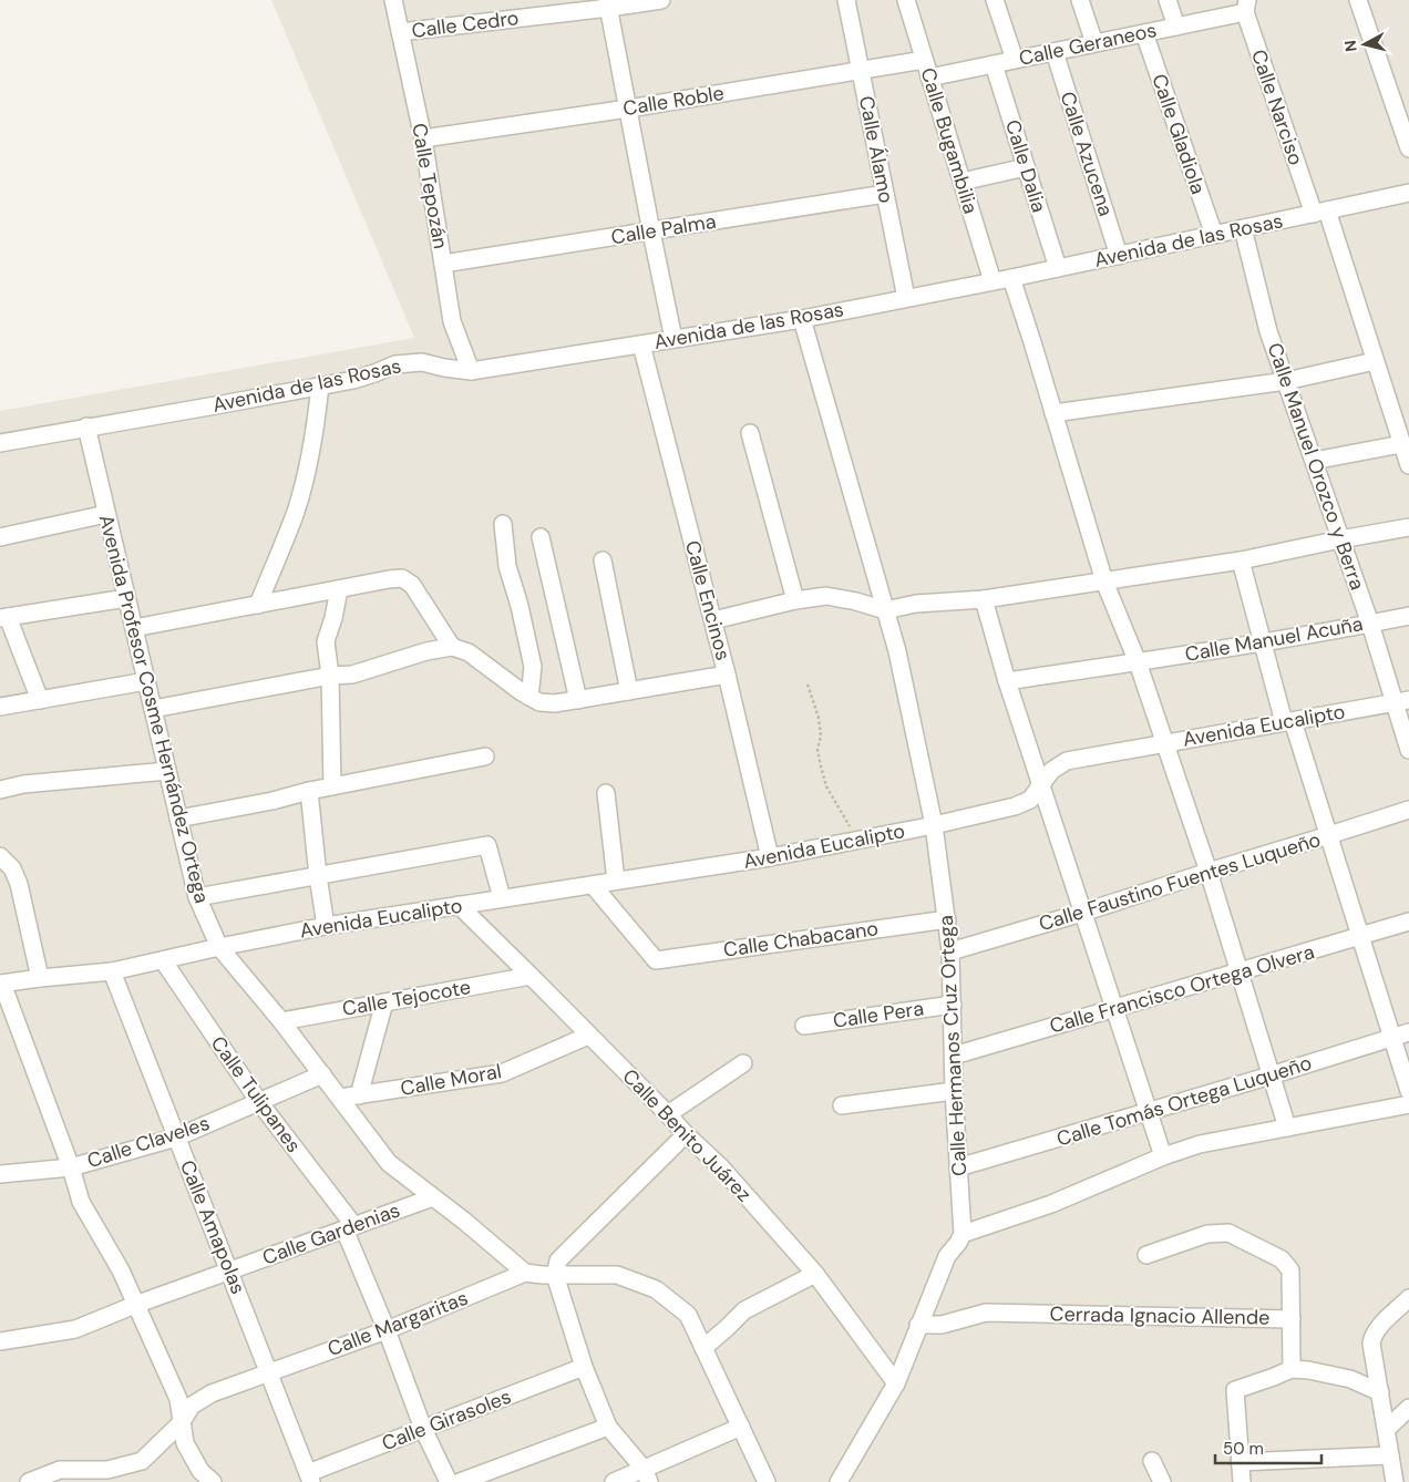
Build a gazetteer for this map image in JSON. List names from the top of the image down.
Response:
{
  "streets": {
    "street": [
      "Calle Cedro",
      "Calle Geraneos",
      "Calle Roble",
      "Calle Narciso",
      "Calle Gladiola",
      "Calle Bugambilia",
      "Calle Álamo",
      "Calle Azucena",
      "Calle Dalia",
      "Calle Tepozán",
      "Calle Palma",
      "Avenida de las Rosas",
      "Calle Manuel Orozco y Berra",
      "Calle Encinos",
      "Calle Manuel Acuña",
      "Avenida Profesor Cosme Hernández Ortega",
      "Avenida Eucalipto",
      "Calle Faustino Fuentes Luqueño",
      "Calle Chabacano",
      "Calle Francisco Ortega Olvera",
      "Calle Tejocote",
      "Calle Pera",
      "Calle Hermanos Cruz Ortega",
      "Calle Moral",
      "Calle Tulipanes",
      "Calle Tomás Ortega Luqueño",
      "Calle Benito Juárez",
      "Calle Claveles",
      "Calle Amapolas",
      "Calle Gardenias",
      "Cerrada Ignacio Allende",
      "Calle Margaritas",
      "Calle Girasoles"
    ]
  },
  "crossings": [
    ["Calle Cedro", "Calle Tepozán"],
    ["Calle Geraneos", "Calle Narciso"],
    ["Calle Geraneos", "Calle Gladiola"],
    ["Calle Geraneos", "Calle Bugambilia"],
    ["Calle Geraneos", "Calle Azucena"],
    ["Calle Geraneos", "Calle Dalia"],
    ["Calle Roble", "Calle Bugambilia"],
    ["Calle Roble", "Calle Álamo"],
    ["Calle Roble", "Calle Tepozán"],
    ["Calle Narciso", "Avenida de las Rosas"],
    ["Calle Gladiola", "Avenida de las Rosas"],
    ["Calle Bugambilia", "Avenida de las Rosas"],
    ["Calle Álamo", "Calle Palma"],
    ["Calle Álamo", "Avenida de las Rosas"],
    ["Calle Azucena", "Avenida de las Rosas"],
    ["Calle Dalia", "Avenida de las Rosas"],
    ["Calle Tepozán", "Calle Palma"],
    ["Calle Tepozán", "Avenida de las Rosas"],
    ["Avenida de las Rosas", "Calle Manuel Orozco y Berra"],
    ["Avenida de las Rosas", "Calle Encinos"],
    ["Avenida de las Rosas", "Avenida Profesor Cosme Hernández Ortega"],
    ["Avenida de las Rosas", "Calle Hermanos Cruz Ortega"],
    ["Calle Manuel Orozco y Berra", "Calle Manuel Acuña"],
    ["Calle Manuel Orozco y Berra", "Avenida Eucalipto"],
    ["Calle Encinos", "Avenida Eucalipto"],
    ["Avenida Profesor Cosme Hernández Ortega", "Avenida Eucalipto"],
    ["Avenida Profesor Cosme Hernández Ortega", "Calle Tejocote"],
    ["Avenida Profesor Cosme Hernández Ortega", "Calle Moral"],
    ["Avenida Profesor Cosme Hernández Ortega", "Calle Claveles"],
    ["Avenida Profesor Cosme Hernández Ortega", "Calle Gardenias"],
    ["Avenida Profesor Cosme Hernández Ortega", "Calle Margaritas"],
    ["Avenida Eucalipto", "Calle Chabacano"],
    ["Avenida Eucalipto", "Calle Hermanos Cruz Ortega"],
    ["Avenida Eucalipto", "Calle Tulipanes"],
    ["Avenida Eucalipto", "Calle Benito Juárez"],
    ["Avenida Eucalipto", "Calle Amapolas"],
    ["Calle Faustino Fuentes Luqueño", "Calle Hermanos Cruz Ortega"],
    ["Calle Chabacano", "Calle Hermanos Cruz Ortega"],
    ["Calle Francisco Ortega Olvera", "Calle Hermanos Cruz Ortega"],
    ["Calle Tejocote", "Calle Benito Juárez"],
    ["Calle Pera", "Calle Hermanos Cruz Ortega"],
    ["Calle Hermanos Cruz Ortega", "Calle Tomás Ortega Luqueño"],
    ["Calle Moral", "Calle Benito Juárez"],
    ["Calle Tulipanes", "Calle Claveles"],
    ["Calle Tulipanes", "Calle Gardenias"],
    ["Calle Tulipanes", "Calle Margaritas"],
    ["Calle Tulipanes", "Calle Girasoles"],
    ["Calle Claveles", "Calle Amapolas"],
    ["Calle Amapolas", "Calle Gardenias"],
    ["Calle Amapolas", "Calle Margaritas"],
    ["Calle Amapolas", "Calle Girasoles"]
  ],
  "scale_bar": "50 m",
  "north": "left"
}
